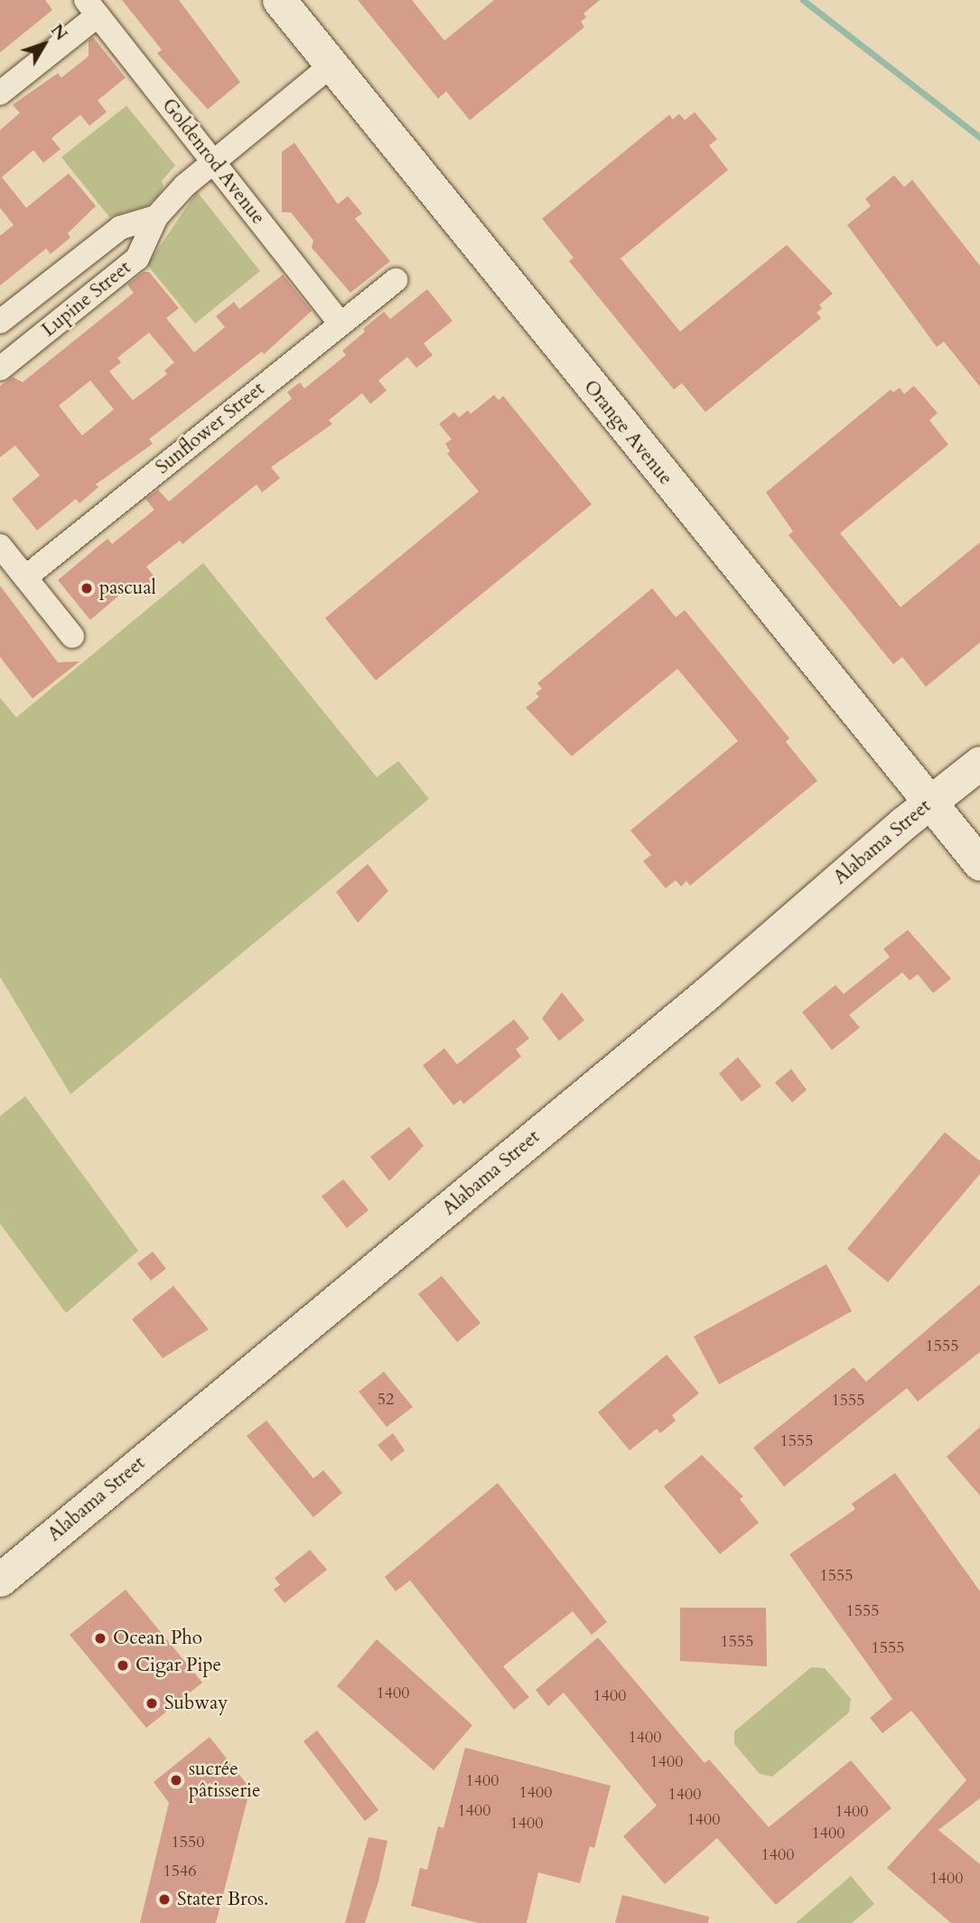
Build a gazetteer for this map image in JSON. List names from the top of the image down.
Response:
{
  "streets": {
    "main road": ["Orange Avenue", "Alabama Street"],
    "street": ["Goldenrod Avenue", "Lupine Street", "Sunflower Street"]
  },
  "crossings": [
    ["Goldenrod Avenue", "Lupine Street"],
    ["Goldenrod Avenue", "Sunflower Street"],
    ["Lupine Street", "Orange Avenue"],
    ["Orange Avenue", "Alabama Street"]
  ],
  "places": [
    "pascual",
    "Ocean Pho",
    "Cigar Pipe",
    "Subway",
    "sucrée pâtisserie",
    "Stater Bros."
  ],
  "house_numbers": [
    "1555",
    "52",
    "1555",
    "1555",
    "1555",
    "1555",
    "1555",
    "1555",
    "1400",
    "1400",
    "1400",
    "1400",
    "1400",
    "1400",
    "1400",
    "1400",
    "1400",
    "1400",
    "1400",
    "1400",
    "1550",
    "1400",
    "1546",
    "1400"
  ],
  "north": "top right"
}
